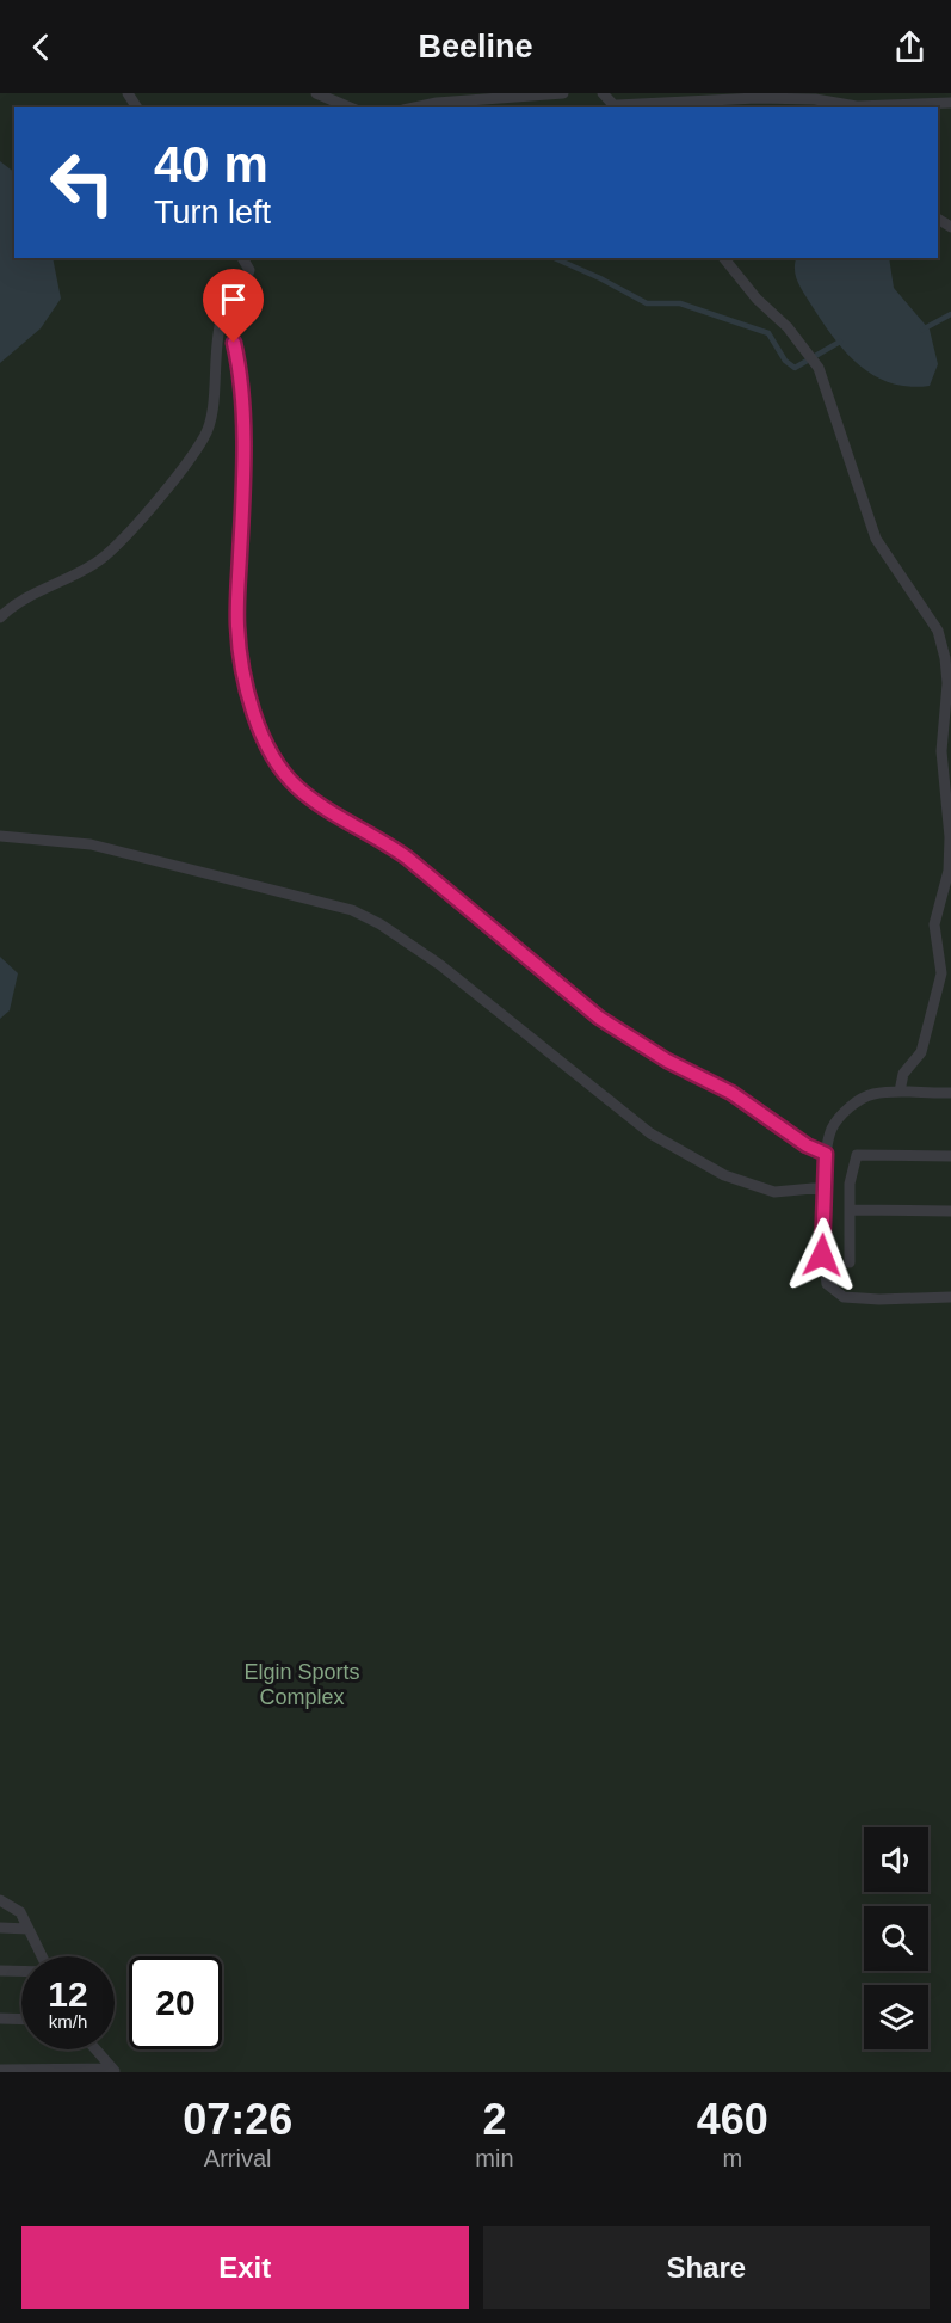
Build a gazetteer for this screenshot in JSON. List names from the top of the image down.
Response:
{
  "parks": ["Elgin Sports Complex"],
  "page": {
    "header": "Beeline",
    "turn": ["40 m", "Turn left"],
    "speed": "12 km/h",
    "limit": "20",
    "eta": [
      "07:26",
      "Arrival",
      "2",
      "min",
      "460",
      "m"
    ],
    "buttons": ["Exit", "Share"]
  }
}
